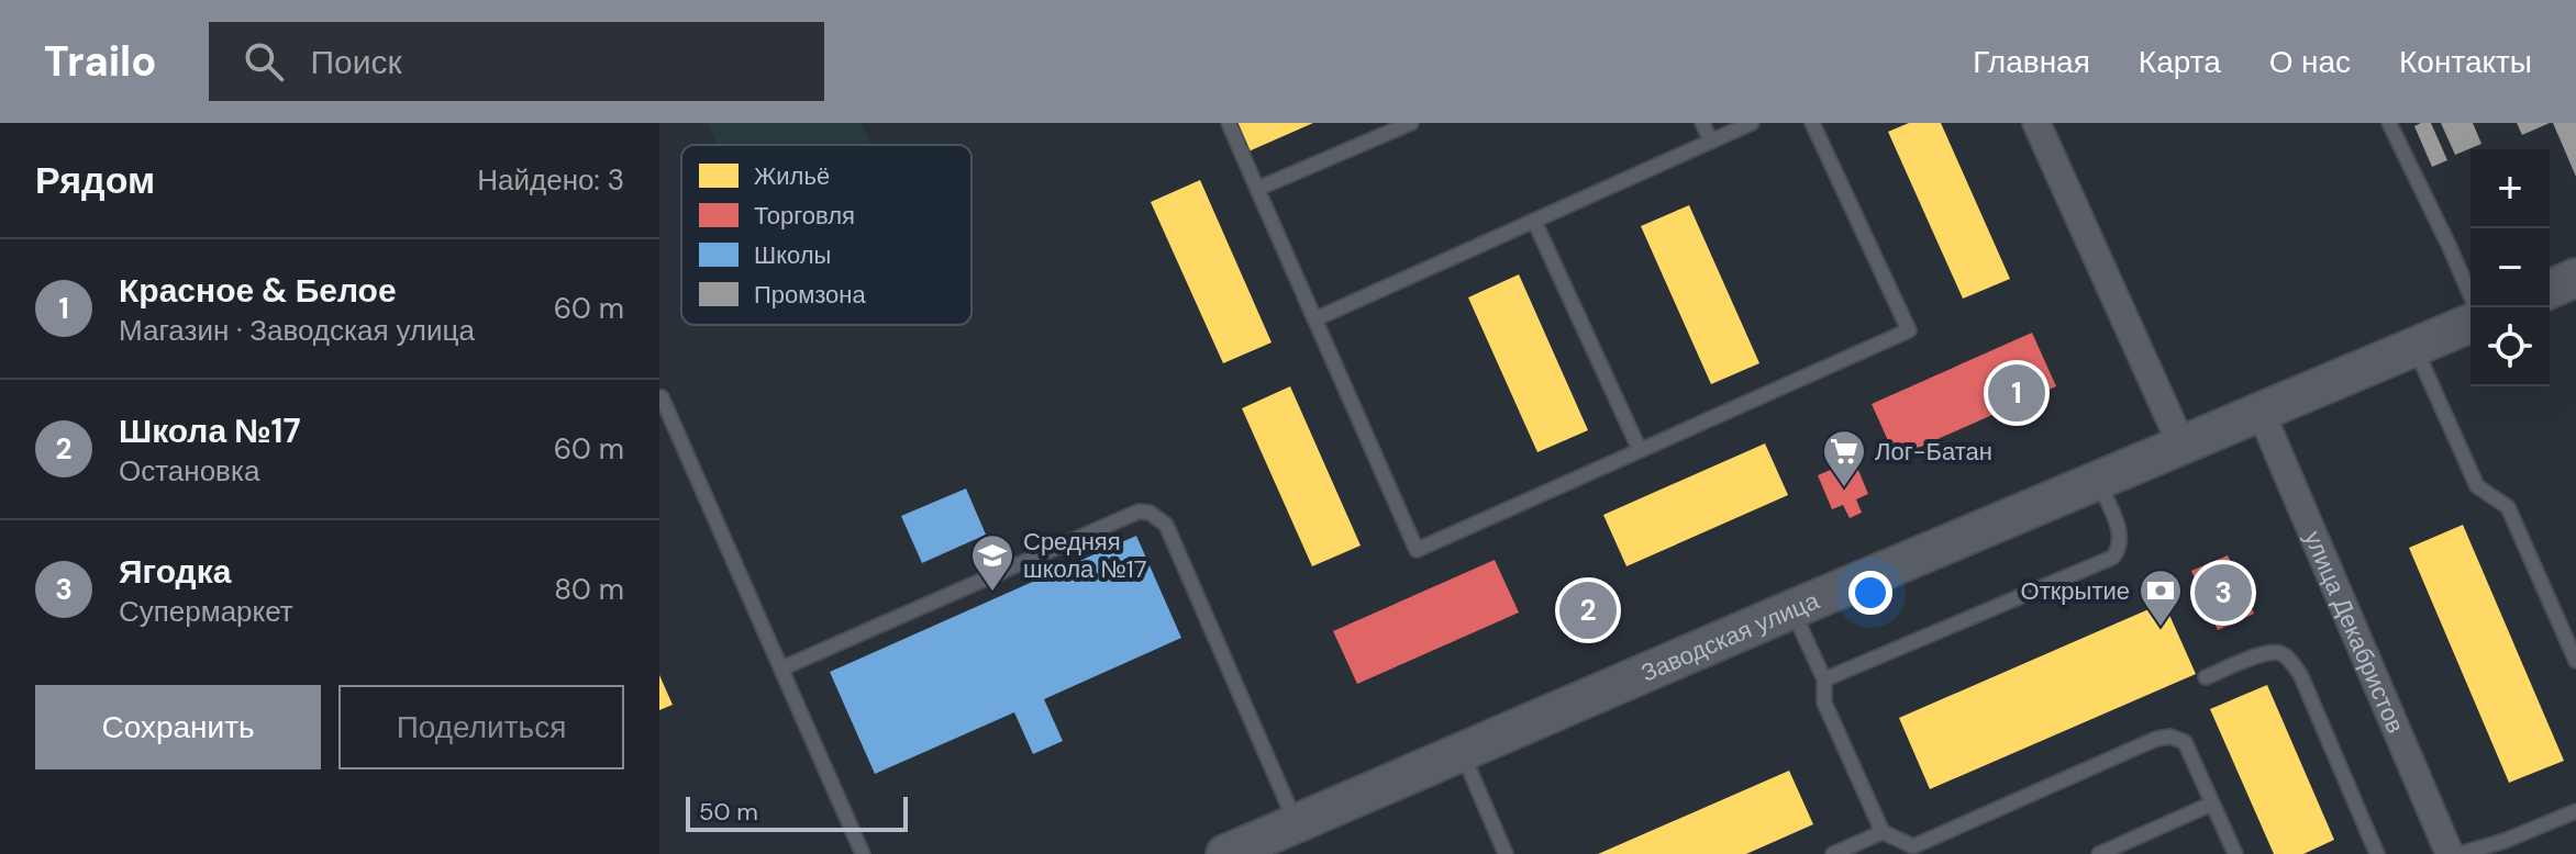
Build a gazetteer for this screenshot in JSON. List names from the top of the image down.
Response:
{
  "streets": {
    "street": ["улица Декабристов", "Заводская улица"]
  },
  "crossings": [
    ["улица Декабристов", "Заводская улица"]
  ],
  "places": {
    "supermarket": ["Лог-Батан"],
    "school or university": ["Средняя школа №17"],
    "bank": ["Открытие"]
  },
  "legend": [
    "Жильё",
    "Торговля",
    "Школы",
    "Промзона"
  ],
  "scale_bar": "50 m",
  "page": {
    "header": "Trailo",
    "search": "Поиск",
    "nav": [
      "Главная",
      "Карта",
      "О нас",
      "Контакты"
    ],
    "heading": ["Рядом", "Найдено: 3"],
    "map_buttons": ["+", "−"],
    "list": [
      {
        "mark": "1",
        "name": "Красное & Белое",
        "note": "Магазин · Заводская улица",
        "value": "60 m"
      },
      {
        "mark": "2",
        "name": "Школа №17",
        "note": "Остановка",
        "value": "60 m"
      },
      {
        "mark": "3",
        "name": "Ягодка",
        "note": "Супермаркет",
        "value": "80 m"
      }
    ],
    "pins": ["1", "3", "2"],
    "buttons": ["Сохранить", "Поделиться"],
    "scale": "50 m"
  }
}
